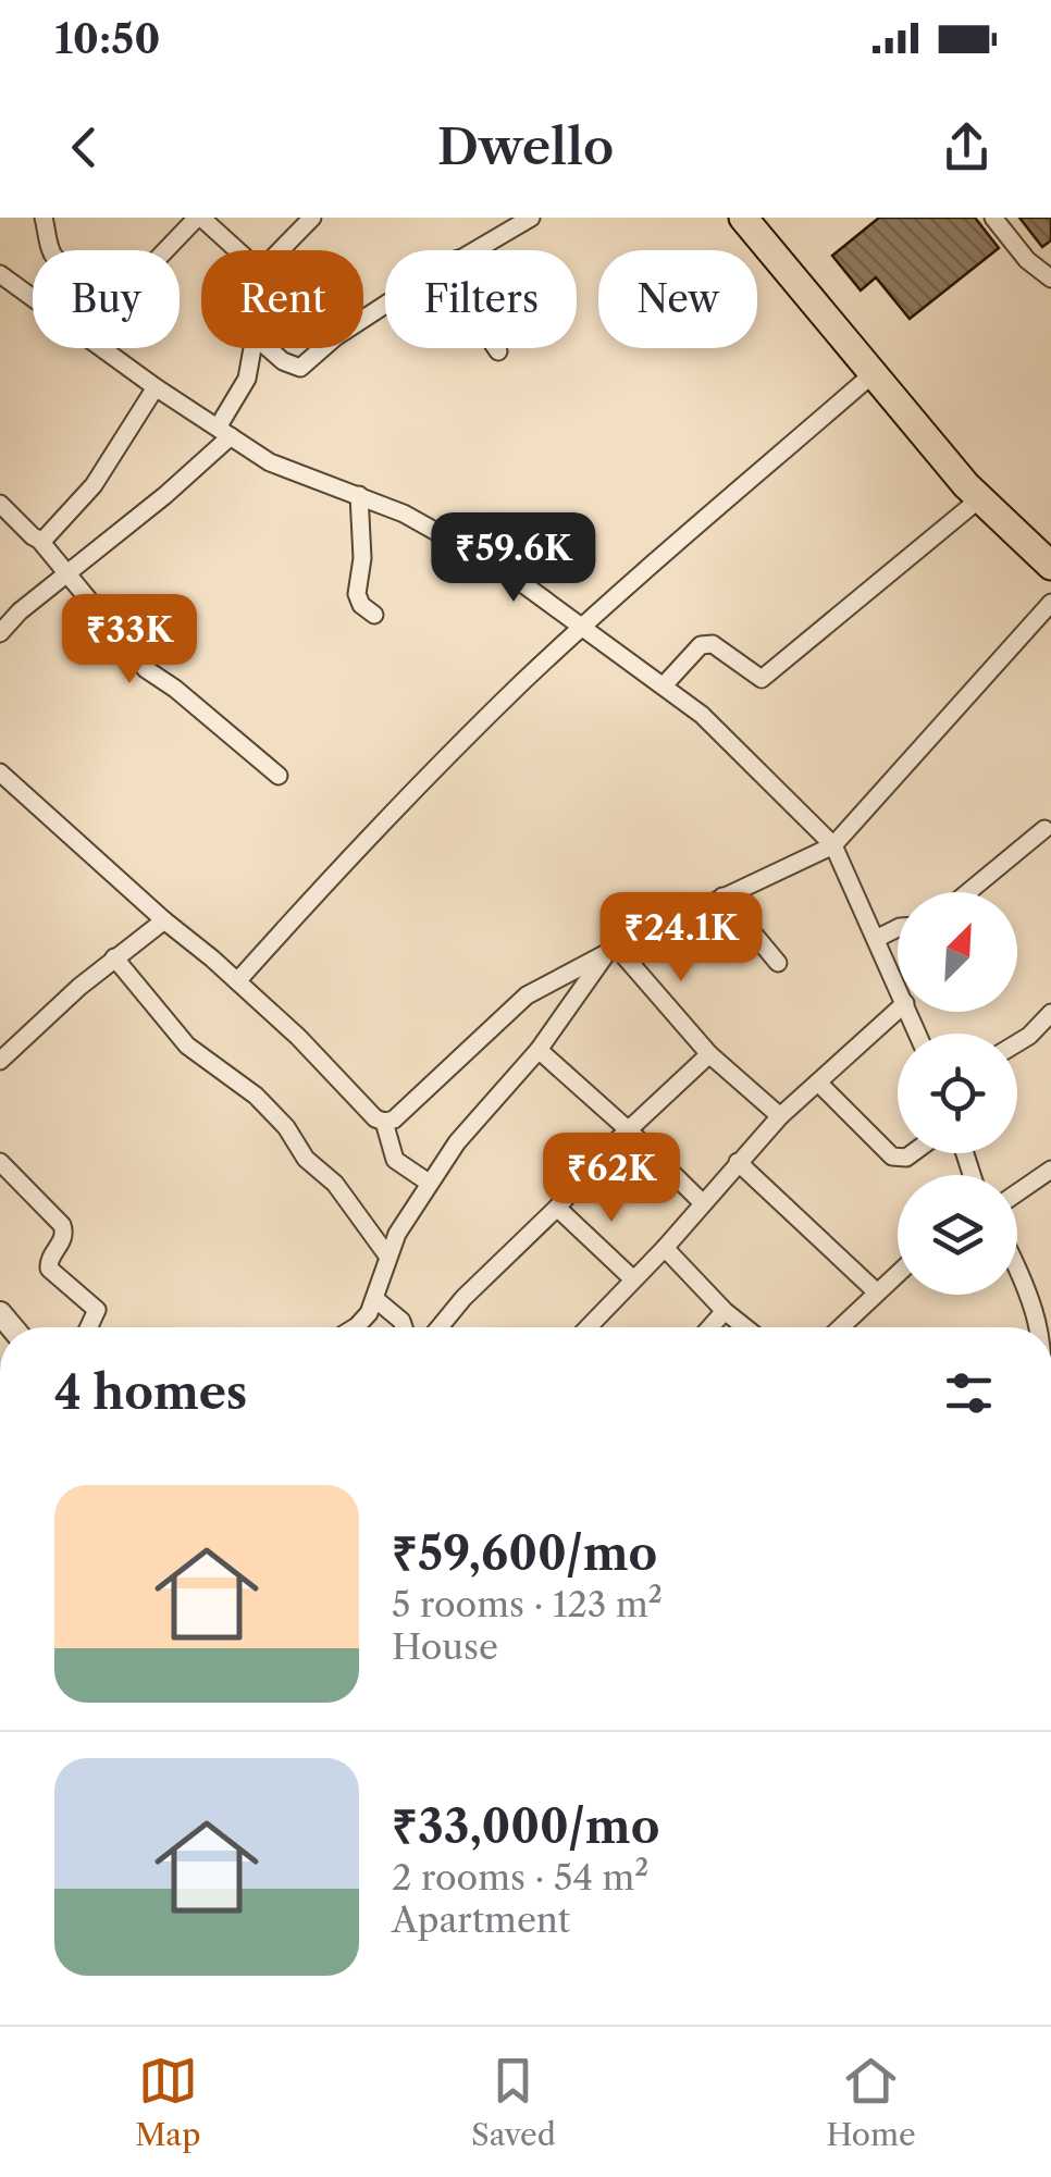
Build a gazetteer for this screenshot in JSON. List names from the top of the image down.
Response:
{
  "north": "top right",
  "page": {
    "status": "10:50",
    "header": "Dwello",
    "chip": [
      "Buy",
      "Rent",
      "Filters",
      "New"
    ],
    "price": [
      "₹59.6K",
      "₹33K",
      "₹24.1K",
      "₹62K"
    ],
    "heading": "4 homes",
    "list": [
      {
        "name": "₹59,600/mo",
        "note": "5 rooms · 123 m² · House"
      },
      {
        "name": "₹33,000/mo",
        "note": "2 rooms · 54 m² · Apartment"
      }
    ],
    "tabs": ["Map", "Saved", "Home"]
  }
}
